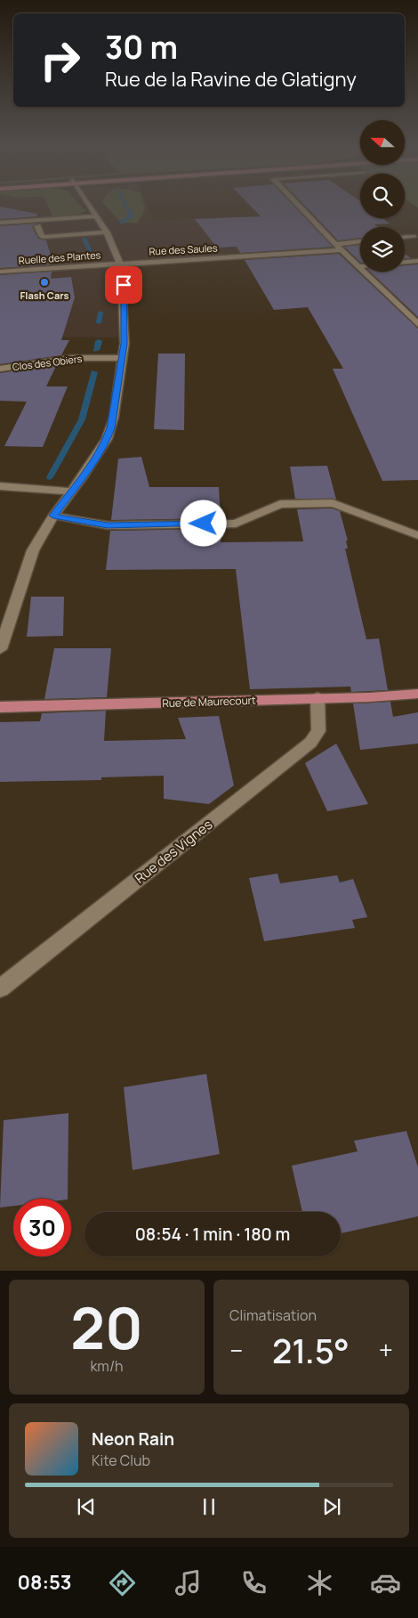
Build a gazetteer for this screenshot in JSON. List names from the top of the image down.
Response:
{
  "streets": {
    "main road": ["Rue de Maurecourt"],
    "street": [
      "Rue des Saules",
      "Ruelle des Plantes",
      "Clos des Obiers",
      "Rue des Vignes"
    ]
  },
  "crossings": [
    ["Rue des Saules", "Ruelle des Plantes"],
    ["Rue de Maurecourt", "Rue des Vignes"]
  ],
  "places": ["Flash Cars"],
  "north": "left",
  "page": {
    "turn": ["30 m", "Rue de la Ravine de Glatigny"],
    "limit": "30",
    "trip": "08:54 · 1 min · 180 m",
    "tile": [
      ["20", "km/h"],
      "Climatisation"
    ],
    "heat": ["−", "21.5°", "+"],
    "song": ["Neon Rain", "Kite Club"],
    "tabs": "08:53"
  }
}
